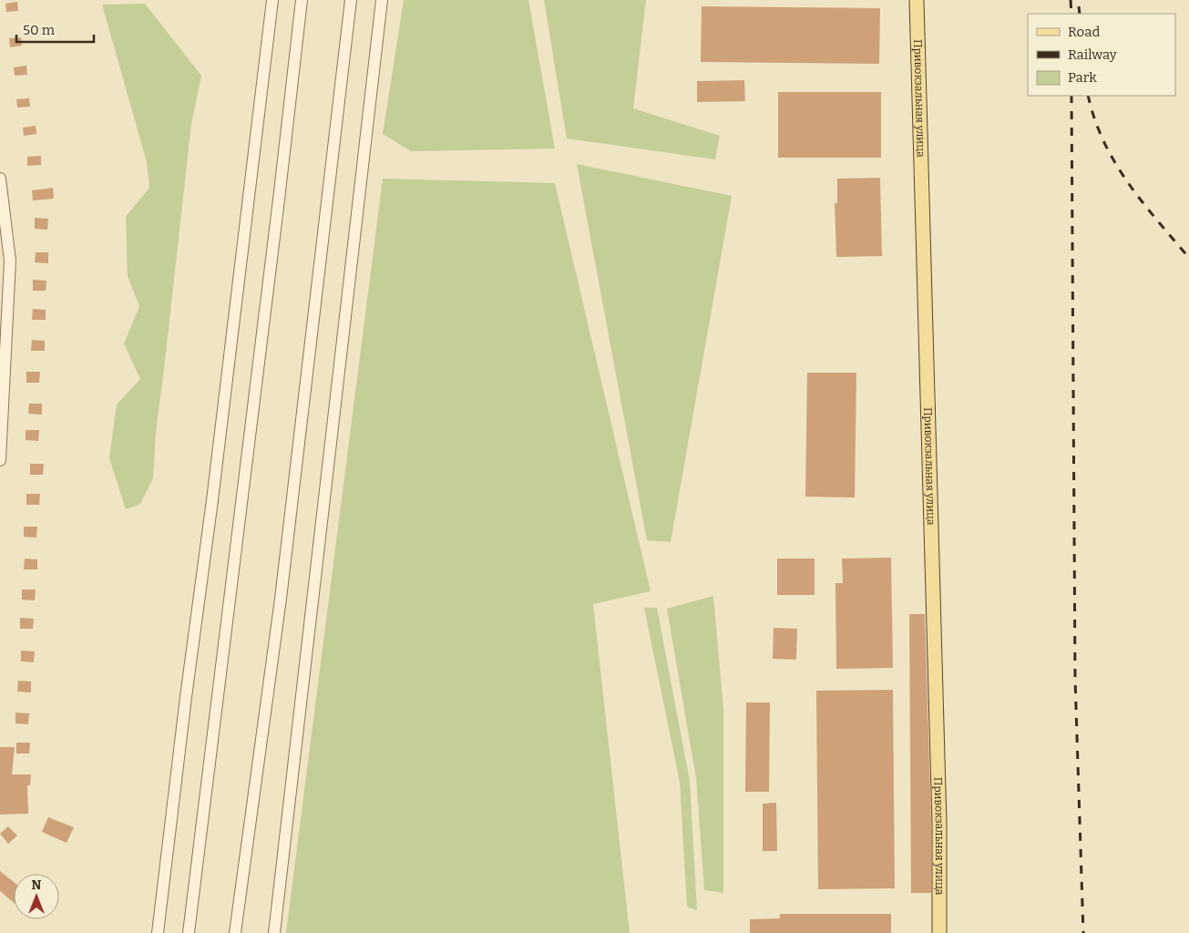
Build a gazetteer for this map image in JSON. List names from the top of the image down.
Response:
{
  "streets": {
    "main road": ["Привокзальная улица"]
  },
  "legend": ["Road", "Railway", "Park"],
  "scale_bar": "50 m",
  "north": "top"
}
